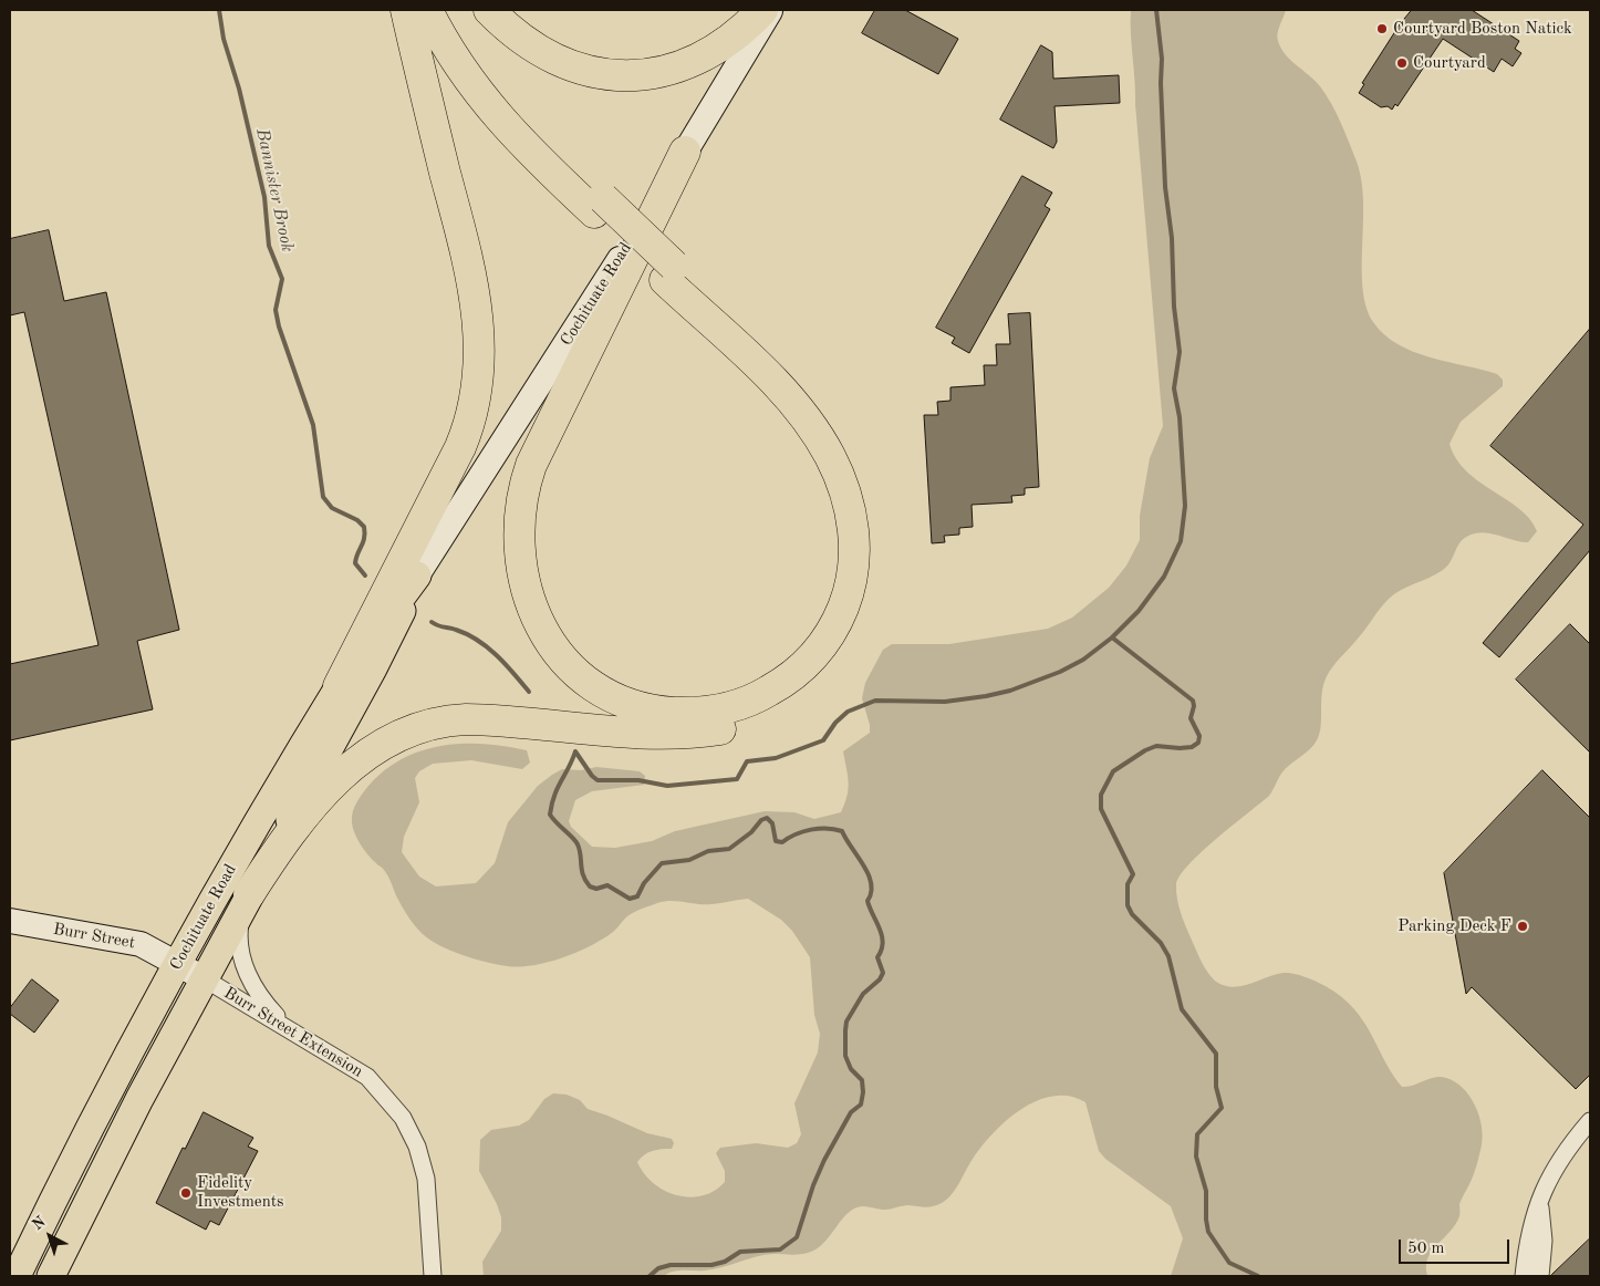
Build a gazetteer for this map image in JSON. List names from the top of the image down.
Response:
{
  "streets": {
    "main road": ["Cochituate Road", "Burr Street"],
    "street": ["Burr Street Extension"]
  },
  "crossings": [
    ["Cochituate Road", "Burr Street"],
    ["Cochituate Road", "Burr Street Extension"],
    ["Burr Street", "Burr Street Extension"]
  ],
  "water": ["Bannister Brook"],
  "places": [
    "Courtyard Boston Natick",
    "Courtyard",
    "Parking Deck F",
    "Fidelity Investments"
  ],
  "scale_bar": "50 m",
  "north": "top left"
}
